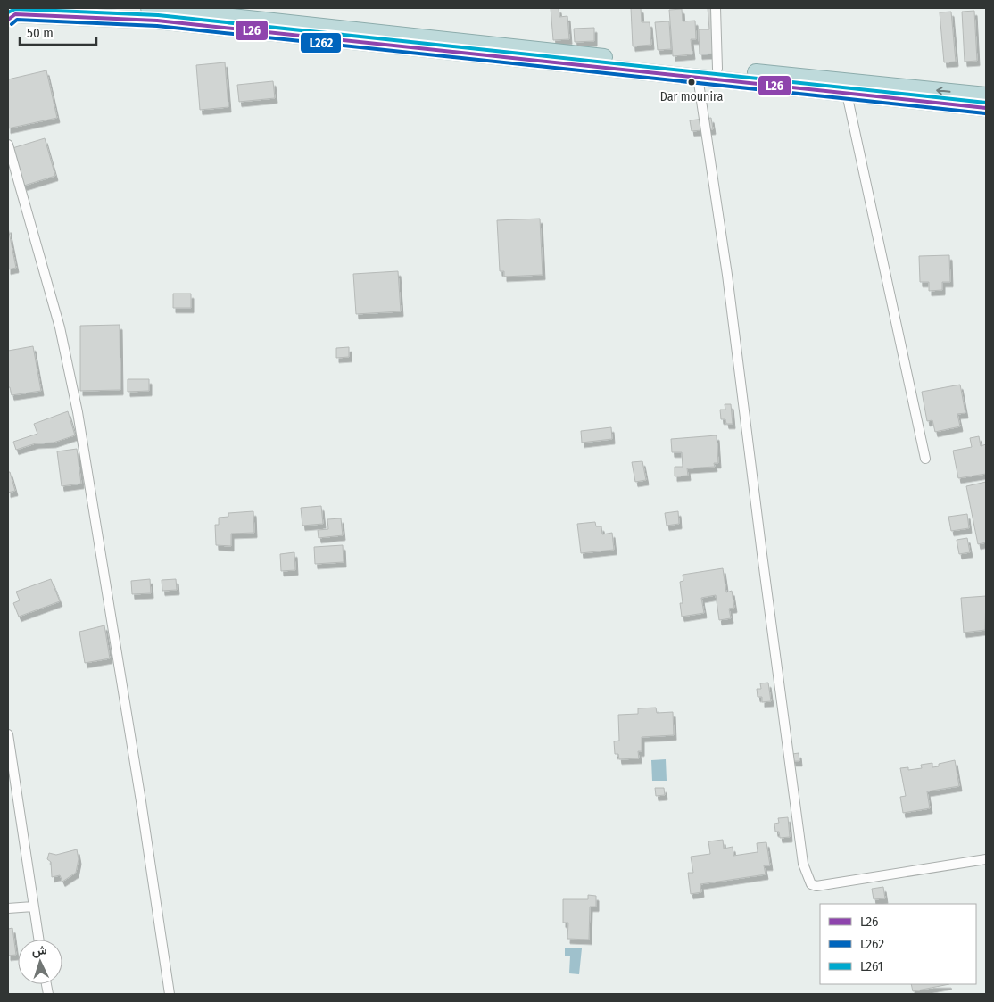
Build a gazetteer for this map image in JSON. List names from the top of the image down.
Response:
{
  "places": ["Dar mounira"],
  "lines": ["transit line L261", "transit line L26", "transit line L262"],
  "legend": ["L26", "L262", "L261"],
  "scale_bar": "50 m",
  "north": "top"
}
